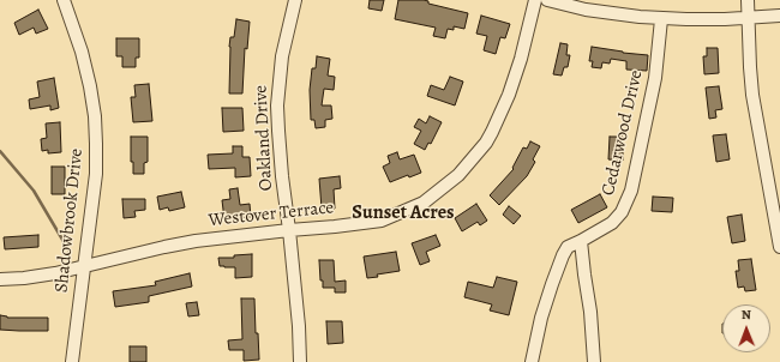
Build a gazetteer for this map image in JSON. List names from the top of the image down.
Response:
{
  "streets": {
    "street": [
      "Cedarwood Drive",
      "Oakland Drive",
      "Westover Terrace",
      "Shadowbrook Drive"
    ]
  },
  "crossings": [
    ["Oakland Drive", "Westover Terrace"],
    ["Westover Terrace", "Shadowbrook Drive"]
  ],
  "districts": ["Sunset Acres"],
  "north": "top"
}
